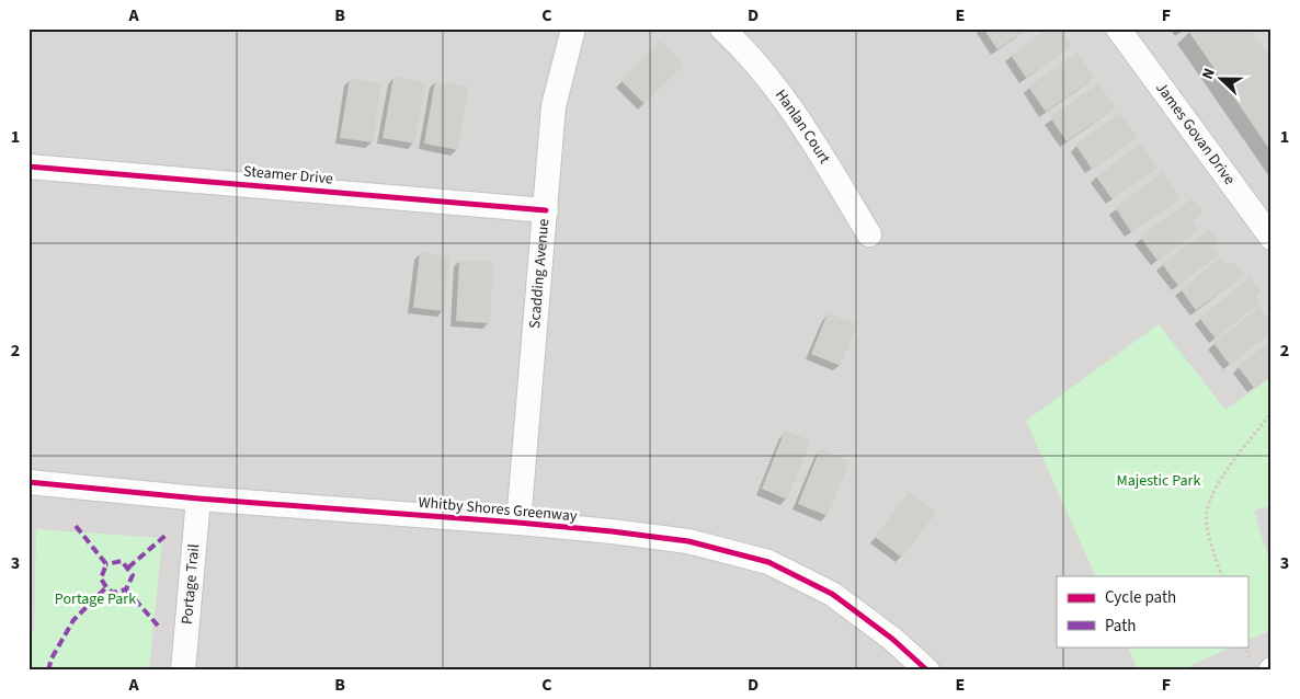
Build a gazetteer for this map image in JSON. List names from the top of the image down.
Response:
{
  "streets": {
    "street": [
      "Hanlan Court",
      "James Govan Drive",
      "Steamer Drive",
      "Scadding Avenue",
      "Whitby Shores Greenway",
      "Portage Trail"
    ]
  },
  "crossings": [
    ["Steamer Drive", "Scadding Avenue"],
    ["Scadding Avenue", "Whitby Shores Greenway"],
    ["Whitby Shores Greenway", "Portage Trail"]
  ],
  "parks": ["Majestic Park", "Portage Park"],
  "legend": ["Cycle path", "Path"],
  "north": "left",
  "grid": {
    "columns": [
      "A",
      "B",
      "C",
      "D",
      "E",
      "F"
    ],
    "rows": ["1", "2", "3"]
  }
}
